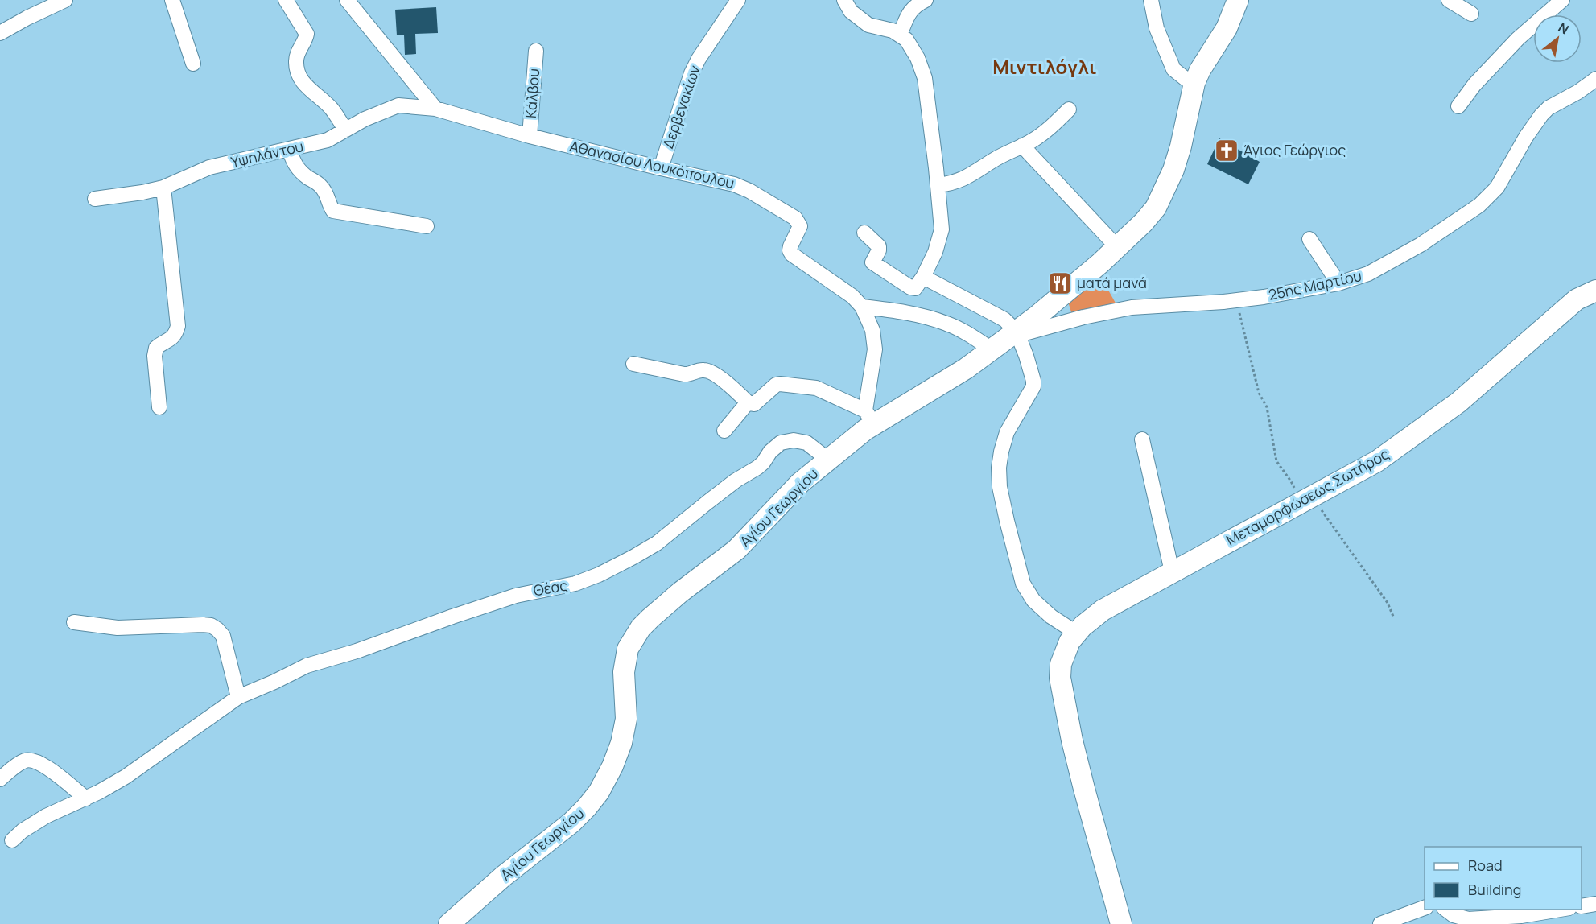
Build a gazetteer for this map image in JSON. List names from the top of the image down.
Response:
{
  "streets": {
    "street": [
      "Κάλβου",
      "Δερβενακίων",
      "Υψηλάντου",
      "Αθανασίου Λουκόπουλου",
      "25ης Μαρτίου",
      "Μεταμορφώσεως Σωτήρος",
      "Αγίου Γεωργίου",
      "Θέας"
    ]
  },
  "crossings": [
    ["Κάλβου", "Αθανασίου Λουκόπουλου"],
    ["Δερβενακίων", "Αθανασίου Λουκόπουλου"],
    ["Υψηλάντου", "Αθανασίου Λουκόπουλου"],
    ["25ης Μαρτίου", "Αγίου Γεωργίου"],
    ["Αγίου Γεωργίου", "Θέας"]
  ],
  "districts": ["Μιντιλόγλι"],
  "places": {
    "church": ["Άγιος Γεώργιος"],
    "restaurant": ["ματά μανά"]
  },
  "legend": ["Road", "Building"],
  "north": "top right"
}
